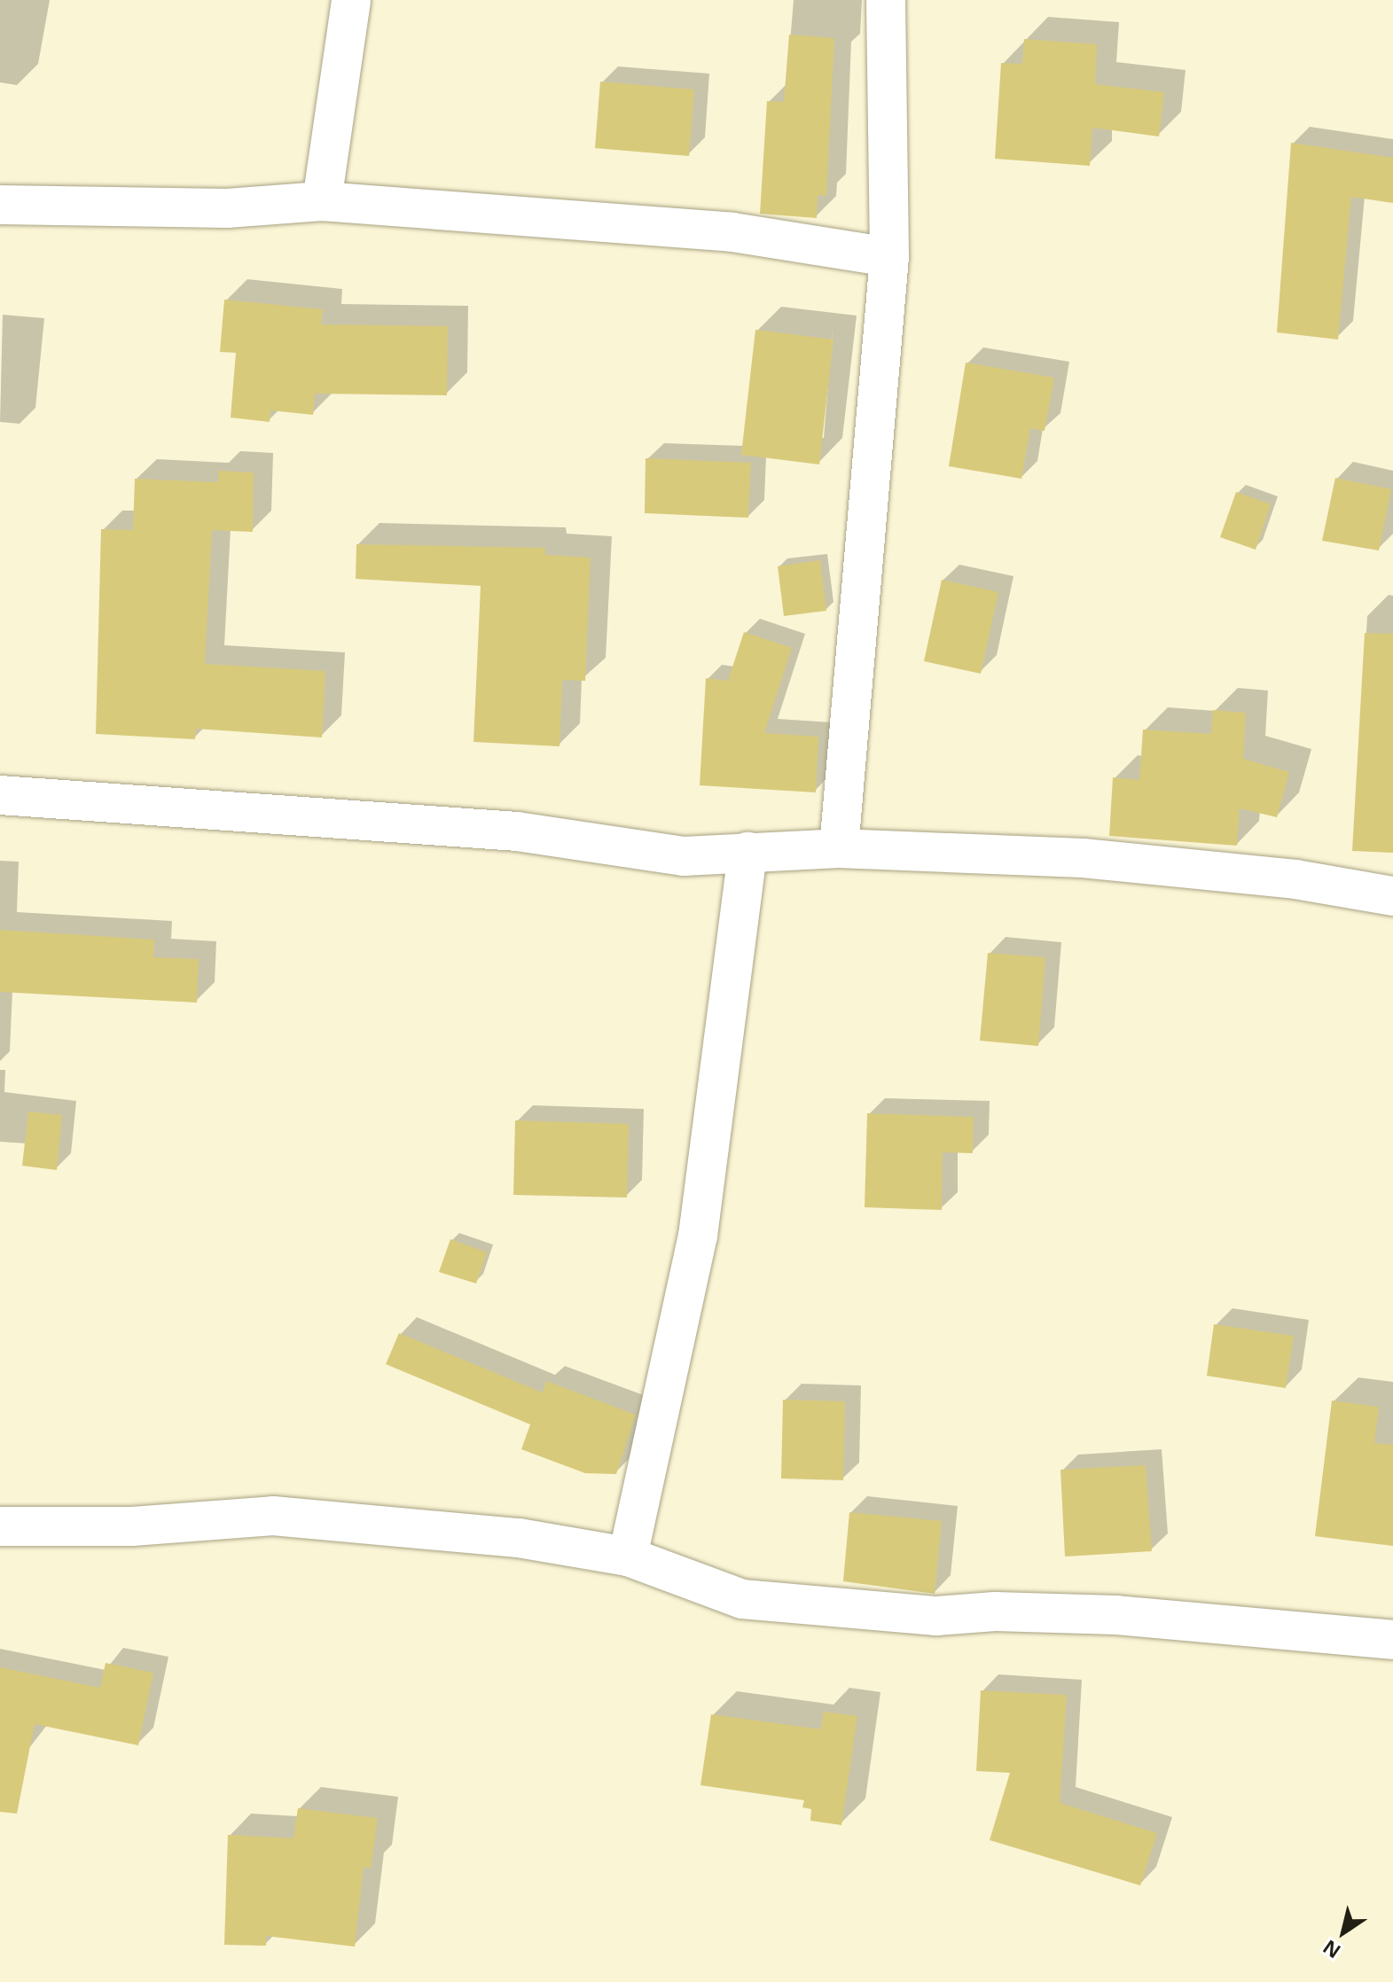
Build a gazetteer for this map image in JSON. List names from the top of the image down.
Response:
{
  "north": "bottom left"
}
